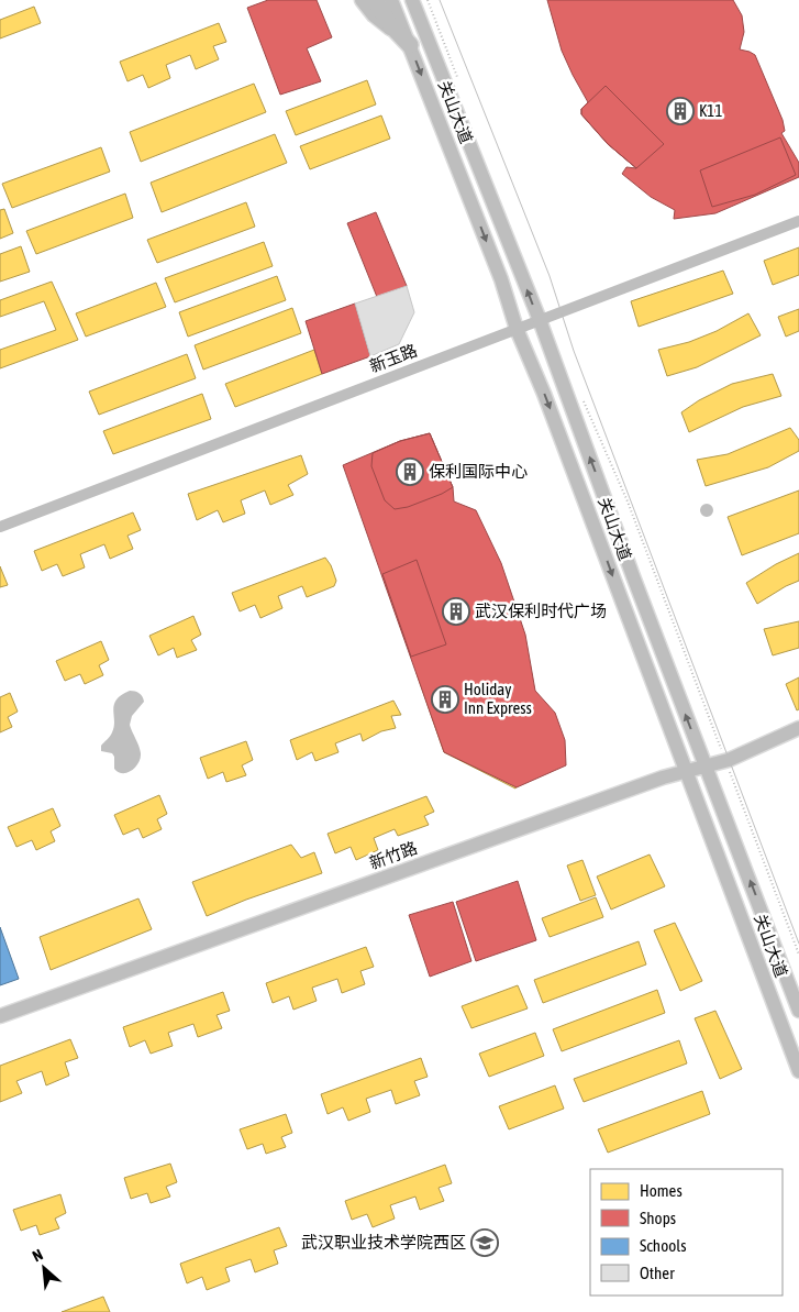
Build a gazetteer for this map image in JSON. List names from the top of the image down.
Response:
{
  "streets": {
    "main road": ["关山大道", "新竹路"],
    "street": ["新玉路"]
  },
  "crossings": [
    ["关山大道", "新玉路"],
    ["关山大道", "新竹路"]
  ],
  "places": {
    "building": [
      "K11",
      "保利国际中心",
      "武汉保利时代广场",
      "Holiday Inn Express"
    ],
    "school or university": ["武汉职业技术学院西区"]
  },
  "legend": [
    "Homes",
    "Shops",
    "Schools",
    "Other"
  ],
  "north": "top left"
}
